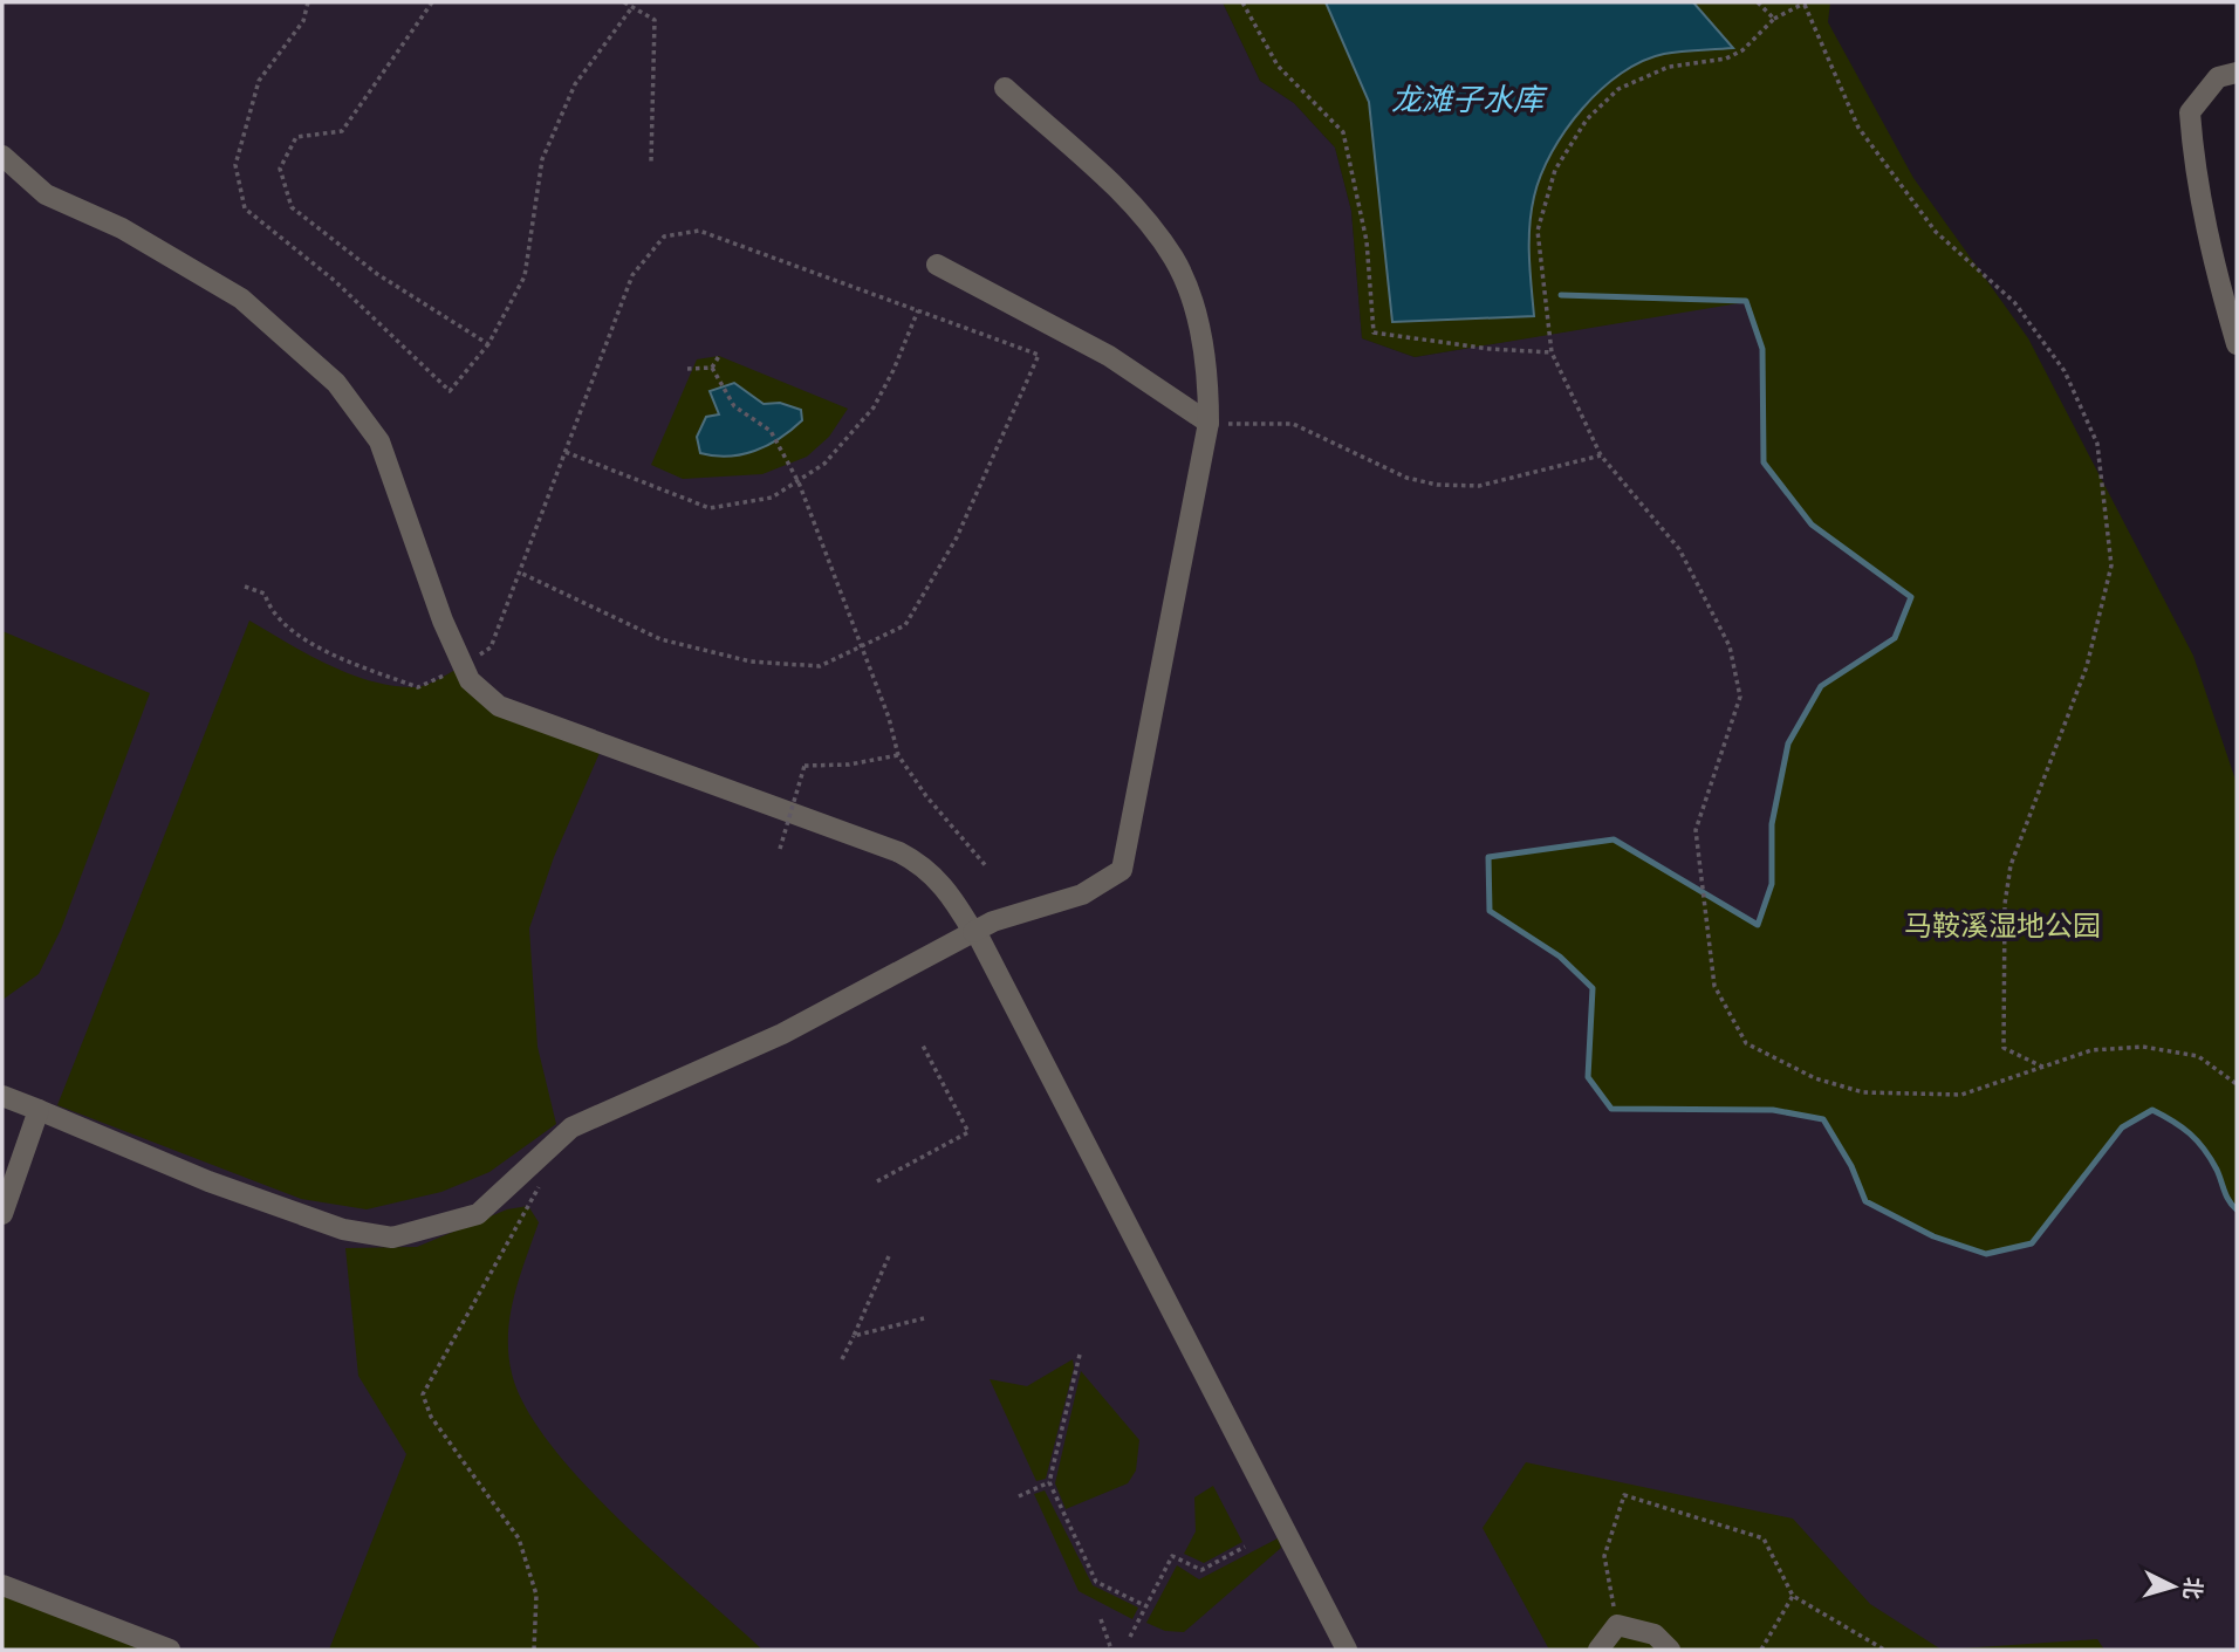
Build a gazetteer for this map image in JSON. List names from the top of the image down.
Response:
{
  "water": ["龙滩子水库"],
  "parks": ["马鞍溪湿地公园"],
  "north": "right"
}
